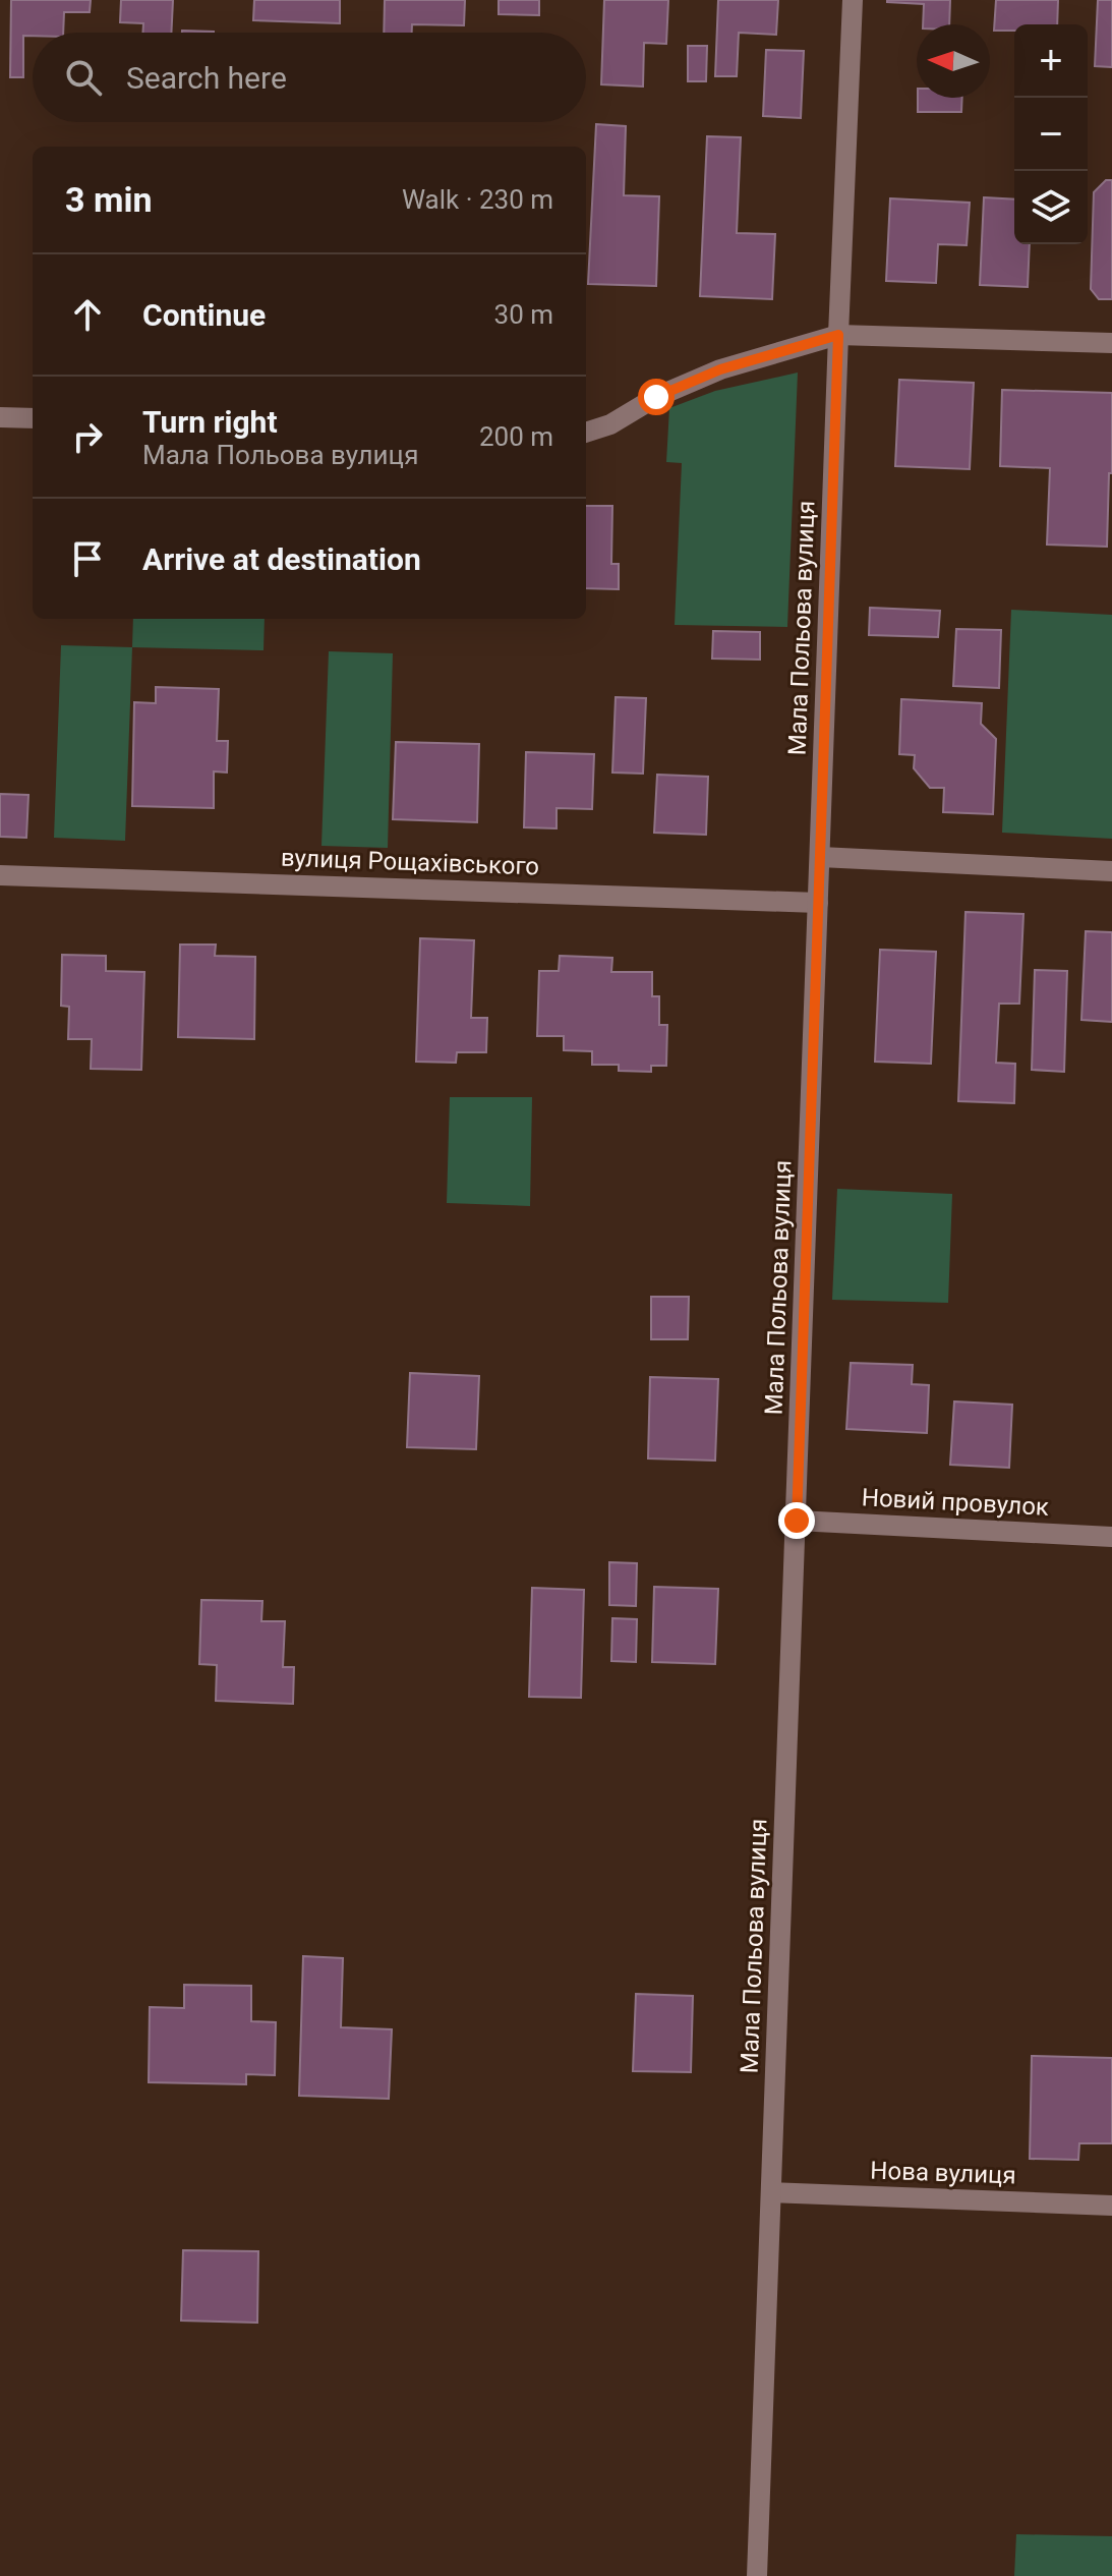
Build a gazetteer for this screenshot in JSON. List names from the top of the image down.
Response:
{
  "streets": {
    "street": [
      "Мала Польова вулиця",
      "вулиця Рощахівського",
      "Новий провулок",
      "Нова вулиця"
    ]
  },
  "crossings": [
    ["Мала Польова вулиця", "вулиця Рощахівського"],
    ["Мала Польова вулиця", "Новий провулок"],
    ["Мала Польова вулиця", "Нова вулиця"]
  ],
  "north": "left",
  "page": {
    "map_buttons": ["+", "−"],
    "search": "Search here",
    "heading": ["3 min", "Walk · 230 m"],
    "list": [
      ["Continue", "30 m"],
      ["Turn right", "Мала Польова вулиця", "200 m"],
      "Arrive at destination"
    ]
  }
}
